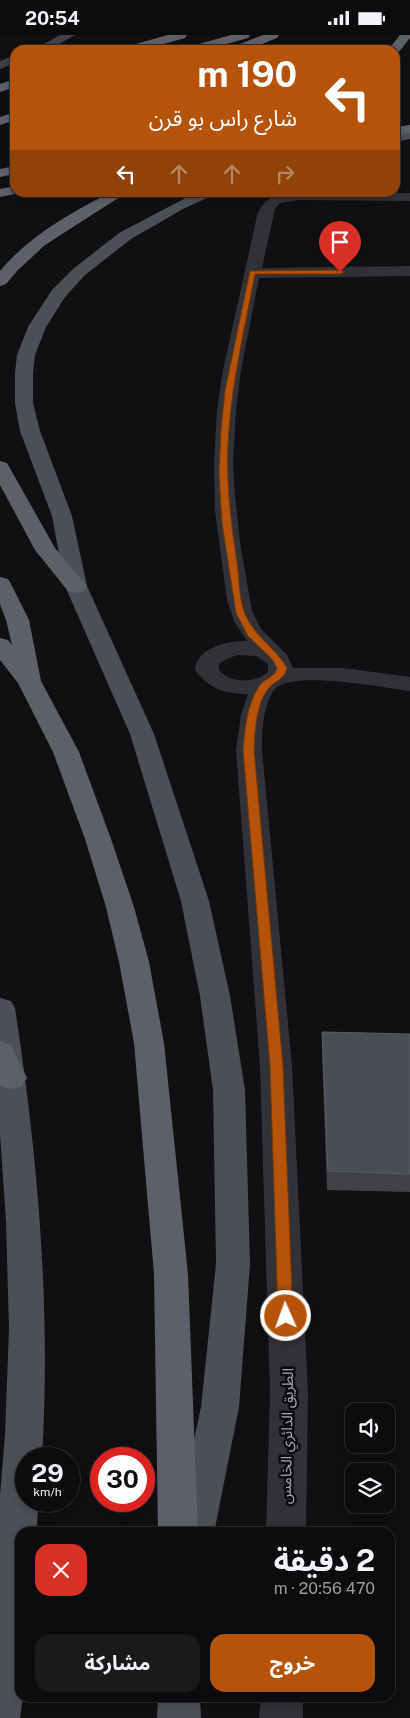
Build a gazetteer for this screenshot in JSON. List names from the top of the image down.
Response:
{
  "streets": {
    "street": ["الطريق الدائري الخامس"]
  },
  "page": {
    "status": "20:54",
    "turn": ["190 m", "شارع راس بو قرن"],
    "speed": "29 km/h",
    "limit": "30",
    "heading": ["2 دقيقة", "470 m · 20:56"],
    "buttons": ["خروج", "مشاركة"]
  }
}
